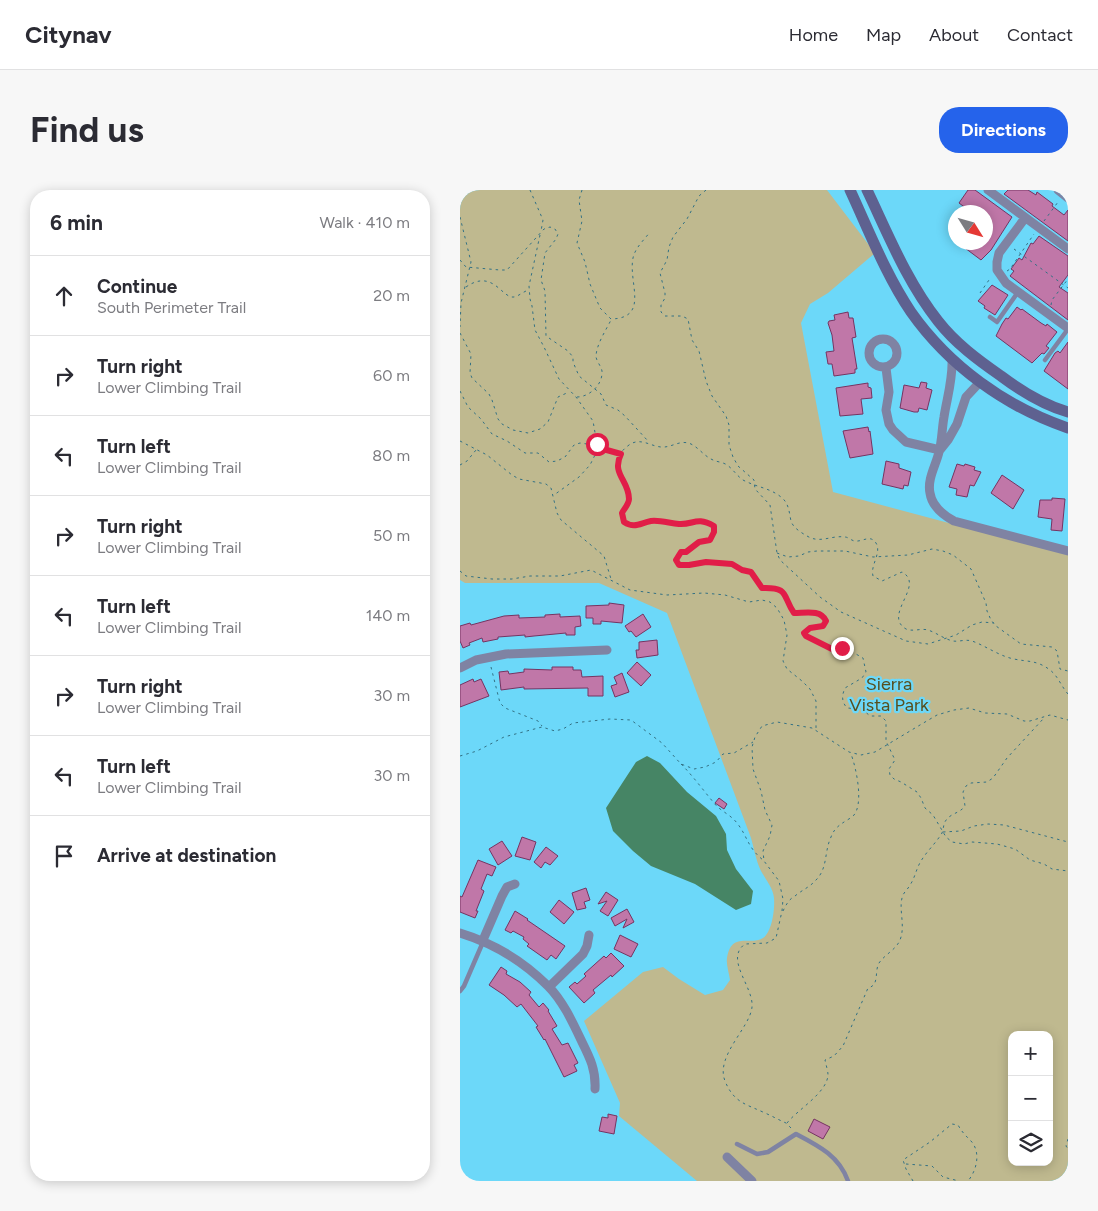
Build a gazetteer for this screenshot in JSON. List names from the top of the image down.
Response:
{
  "parks": ["Sierra Vista Park"],
  "north": "bottom right",
  "page": {
    "header": "Citynav",
    "nav": [
      "Home",
      "Map",
      "About",
      "Contact"
    ],
    "buttons": "Directions",
    "title": "Find us",
    "heading": ["6 min", "Walk · 410 m"],
    "list": [
      ["Continue", "South Perimeter Trail", "20 m"],
      ["Turn right", "Lower Climbing Trail", "60 m"],
      ["Turn left", "Lower Climbing Trail", "80 m"],
      ["Turn right", "Lower Climbing Trail", "50 m"],
      ["Turn left", "Lower Climbing Trail", "140 m"],
      ["Turn right", "Lower Climbing Trail", "30 m"],
      ["Turn left", "Lower Climbing Trail", "30 m"],
      "Arrive at destination"
    ],
    "map_buttons": ["+", "−"]
  }
}
